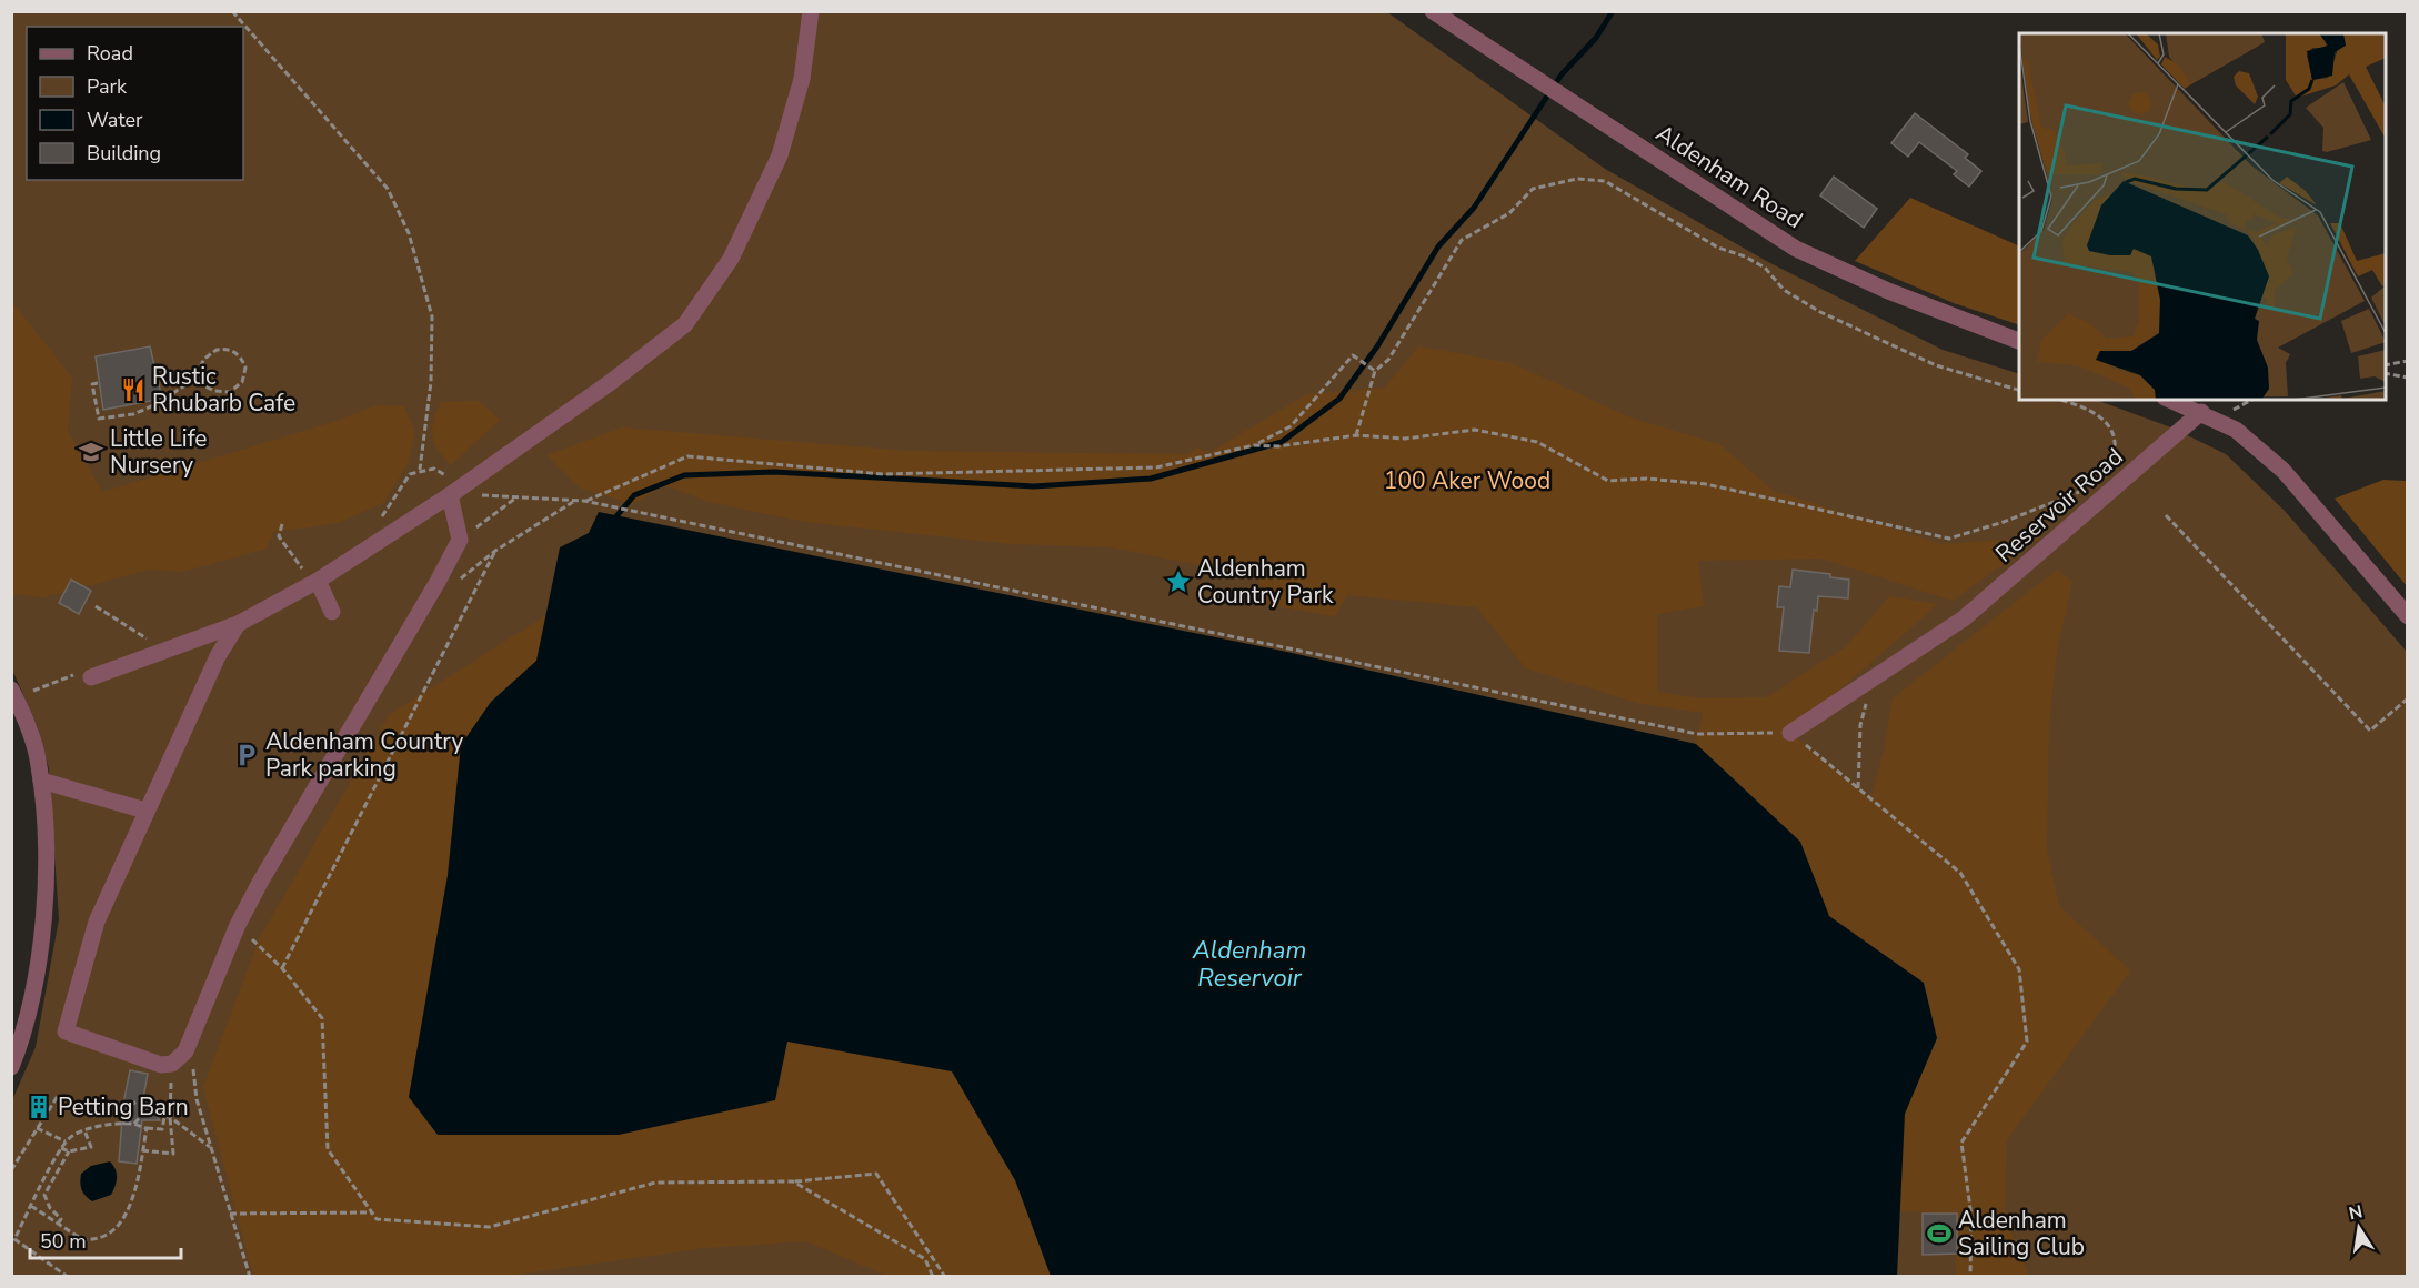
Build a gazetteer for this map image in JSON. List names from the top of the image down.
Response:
{
  "streets": {
    "street": ["Aldenham Road", "Reservoir Road"]
  },
  "water": ["Aldenham Reservoir"],
  "parks": ["100 Aker Wood"],
  "places": {
    "restaurant": ["Rustic Rhubarb Cafe"],
    "school or university": ["Little Life Nursery"],
    "place": ["Aldenham Country Park"],
    "parking": ["Aldenham Country Park parking"],
    "building": ["Petting Barn"],
    "sports": ["Aldenham Sailing Club"]
  },
  "legend": [
    "Road",
    "Park",
    "Water",
    "Building"
  ],
  "scale_bar": "50 m",
  "north": "top"
}
